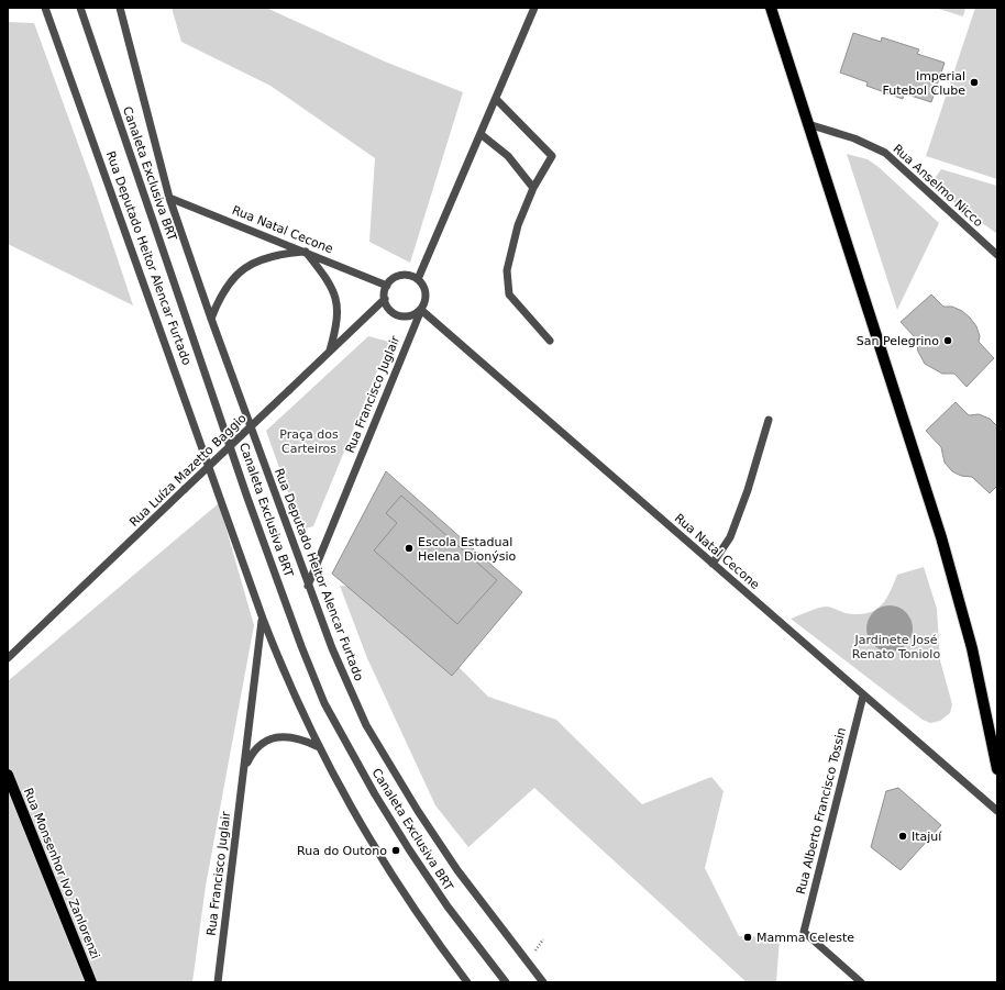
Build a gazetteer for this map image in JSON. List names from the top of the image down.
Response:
{
  "streets": {
    "main road": ["Rua Monsenhor Ivo Zanlorenzi"],
    "street": [
      "Canaleta Exclusiva BRT",
      "Rua Anselmo Nicco",
      "Rua Natal Cecone",
      "Rua Deputado Heitor Alencar Furtado",
      "Rua Francisco Juglair",
      "Rua Luíza Mazetto Baggio",
      "Rua Alberto Francisco Tossin"
    ]
  },
  "crossings": [
    ["Rua Natal Cecone", "Rua Deputado Heitor Alencar Furtado"],
    ["Rua Natal Cecone", "Rua Francisco Juglair"],
    ["Rua Natal Cecone", "Rua Luíza Mazetto Baggio"],
    ["Rua Natal Cecone", "Rua Alberto Francisco Tossin"],
    ["Rua Deputado Heitor Alencar Furtado", "Rua Francisco Juglair"],
    ["Rua Francisco Juglair", "Rua Luíza Mazetto Baggio"]
  ],
  "parks": ["Praça dos Carteiros", "Jardinete José Renato Toniolo"],
  "places": [
    "Imperial Futebol Clube",
    "San Pelegrino",
    "Escola Estadual Helena Dionýsio",
    "Itajuí",
    "Rua do Outono",
    "Mamma Celeste"
  ]
}
